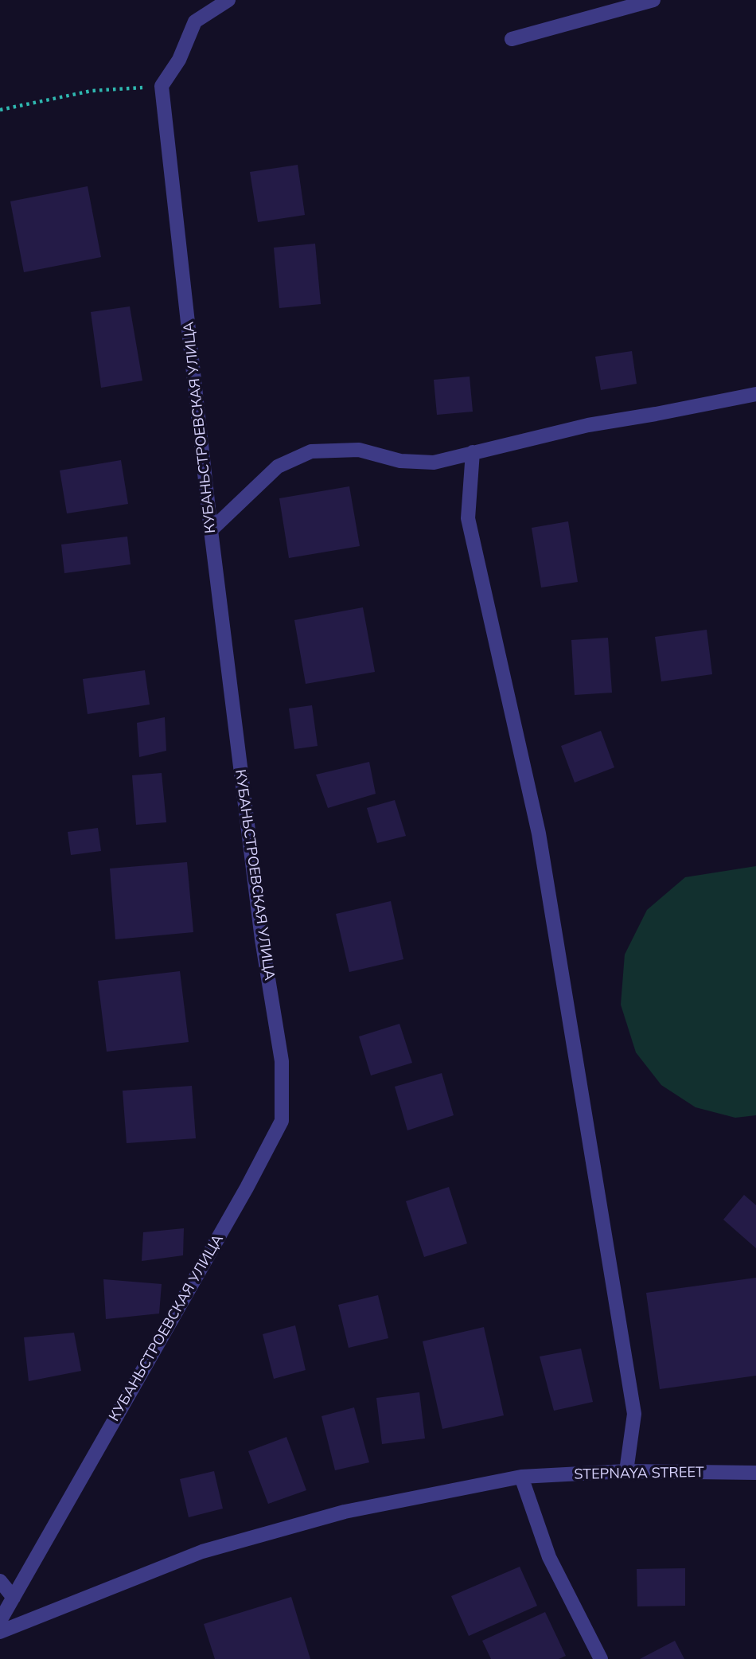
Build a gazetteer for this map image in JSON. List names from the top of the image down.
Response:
{
  "streets": {
    "street": ["КУБАНЬСТРОЕВСКАЯ УЛИЦА", "STEPNAYA STREET"]
  }
}
